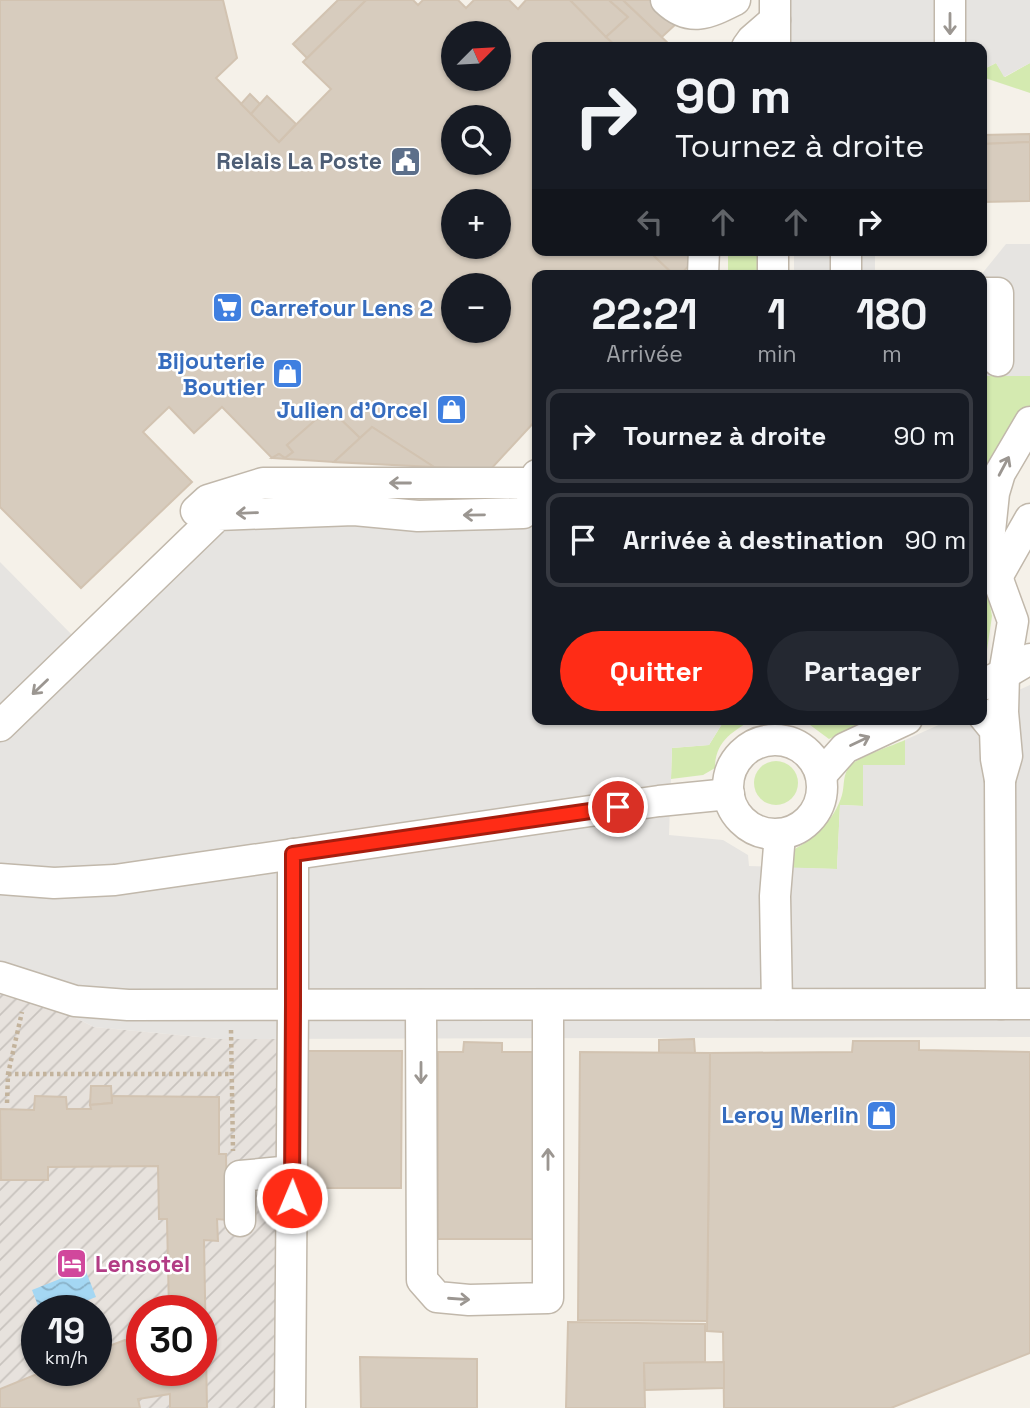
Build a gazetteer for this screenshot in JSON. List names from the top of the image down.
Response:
{
  "places": {
    "public building": ["Relais La Poste"],
    "supermarket": ["Carrefour Lens 2"],
    "shop": ["Bijouterie Boutier", "Julien d'Orcel", "Leroy Merlin"],
    "hotel": ["Lensotel"]
  },
  "north": "top right",
  "page": {
    "map_buttons": ["+", "−"],
    "turn": ["90 m", "Tournez à droite"],
    "eta": [
      "22:21",
      "Arrivée",
      "1",
      "min",
      "180",
      "m"
    ],
    "list": [
      {
        "name": "Tournez à droite",
        "value": "90 m"
      },
      {
        "name": "Arrivée à destination",
        "value": "90 m"
      }
    ],
    "buttons": ["Quitter", "Partager"],
    "speed": "19 km/h",
    "limit": "30"
  }
}
